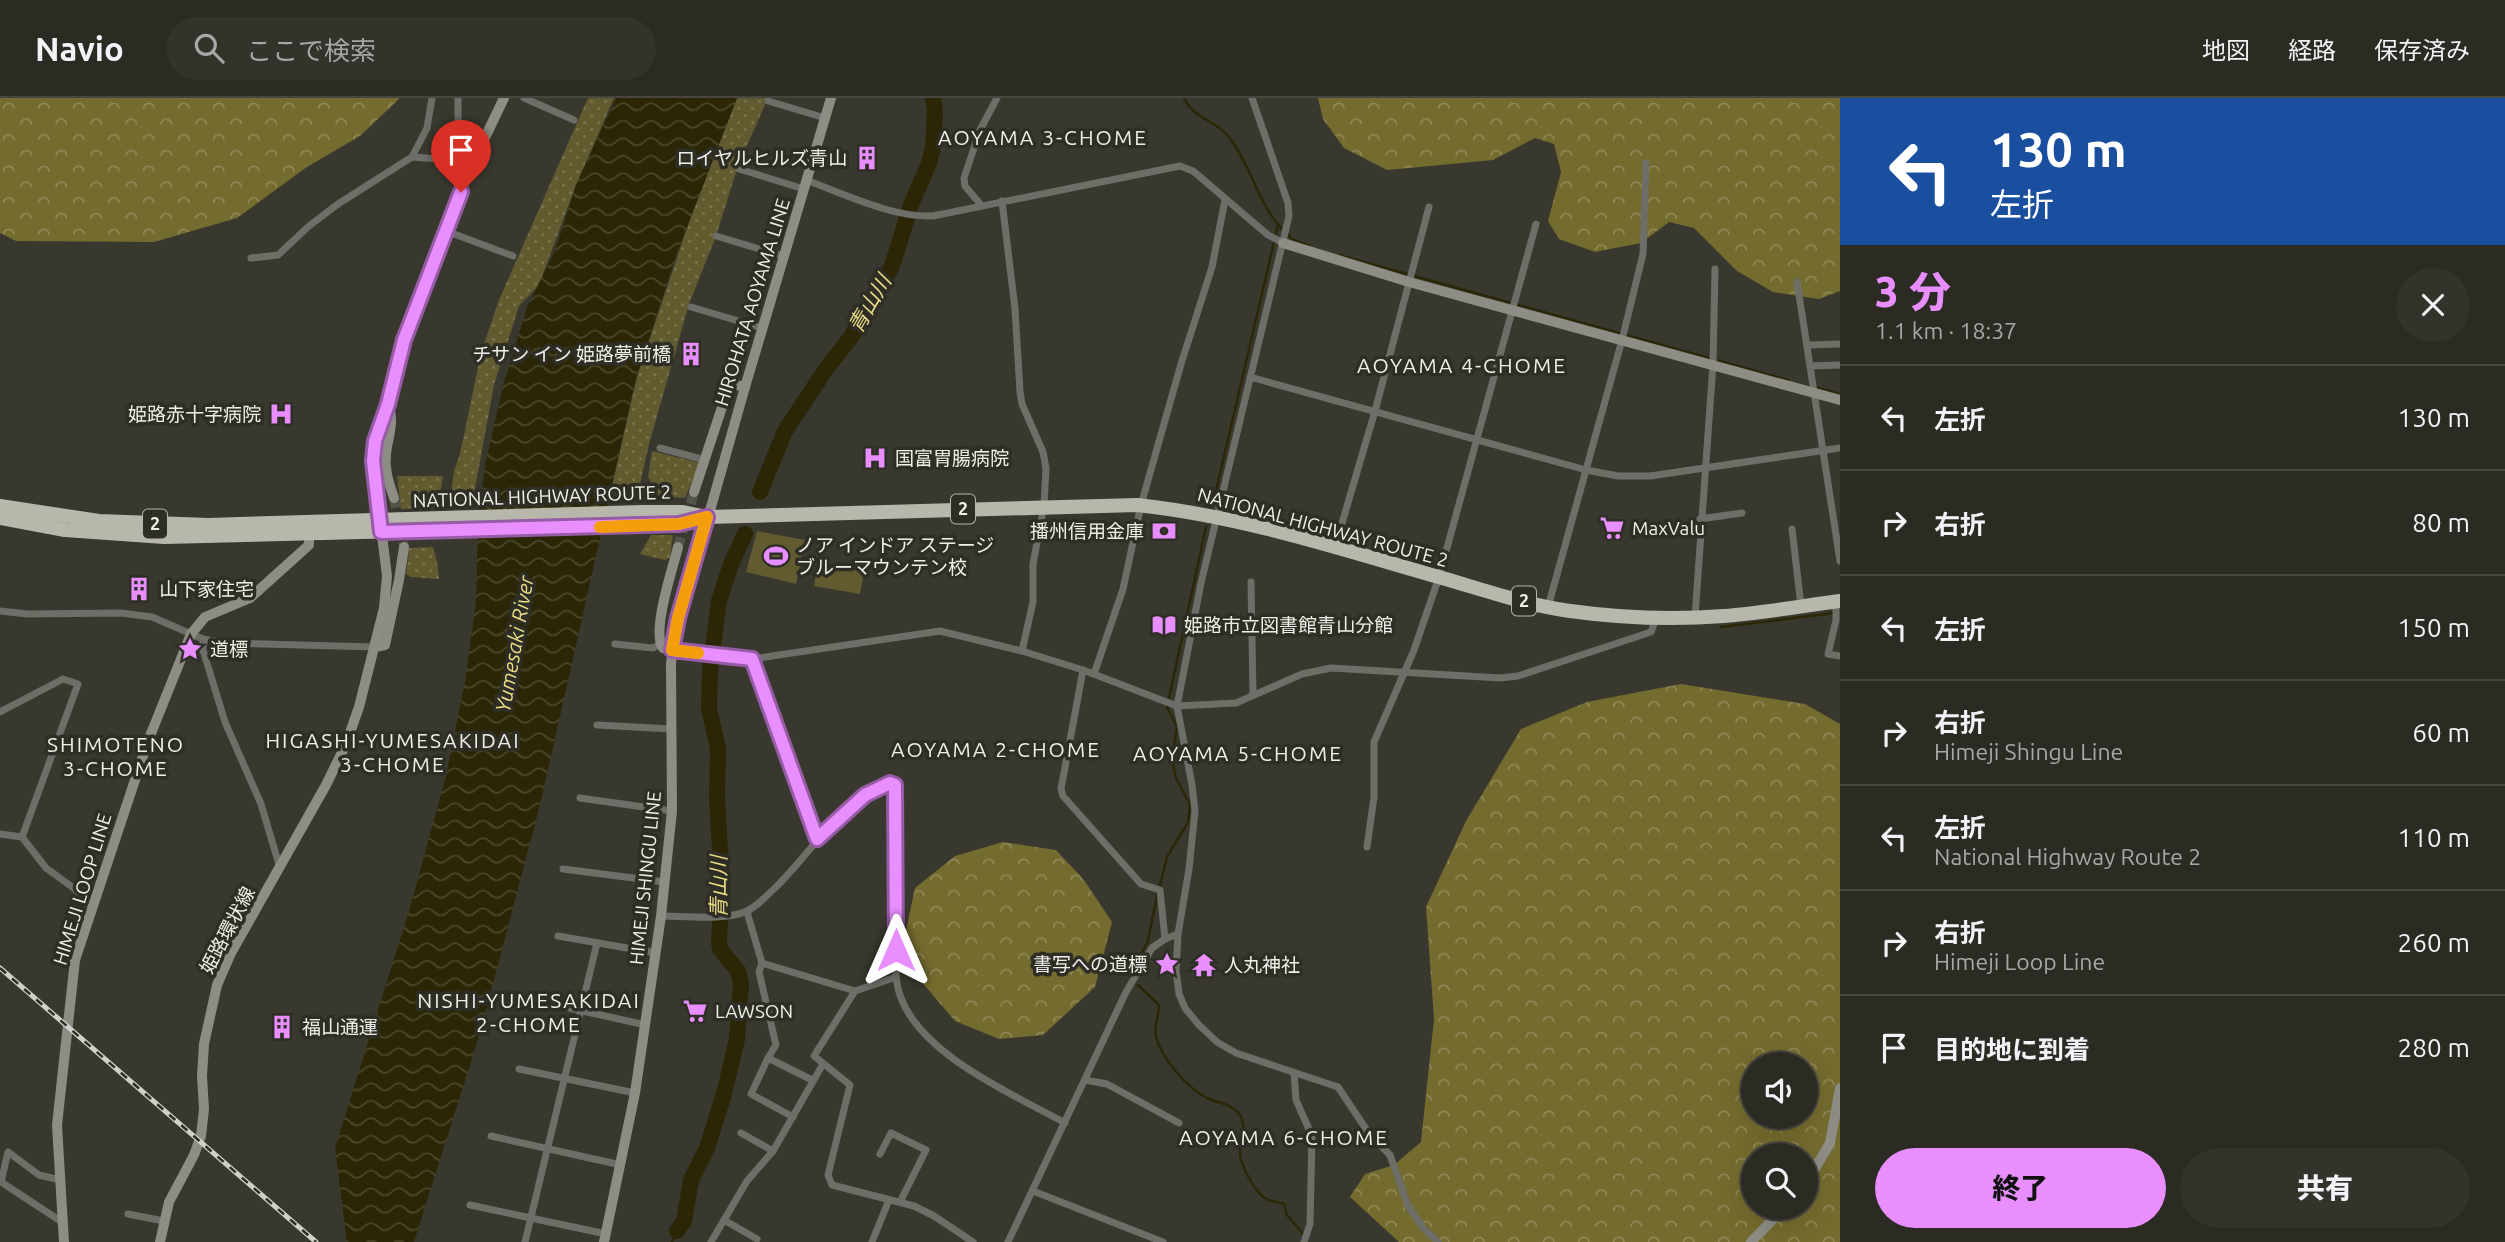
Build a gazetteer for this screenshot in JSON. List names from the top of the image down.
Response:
{
  "streets": {
    "highway": ["NATIONAL HIGHWAY ROUTE 2", "2"],
    "main road": [
      "HIROHATA AOYAMA LINE",
      "HIMEJI SHINGU LINE",
      "HIMEJI LOOP LINE",
      "姫路環状線"
    ]
  },
  "crossings": [
    ["HIROHATA AOYAMA LINE", "NATIONAL HIGHWAY ROUTE 2"],
    ["HIROHATA AOYAMA LINE", "HIMEJI SHINGU LINE"],
    ["NATIONAL HIGHWAY ROUTE 2", "HIMEJI SHINGU LINE"],
    ["NATIONAL HIGHWAY ROUTE 2", "HIMEJI LOOP LINE"]
  ],
  "districts": [
    "AOYAMA 3-CHOME",
    "AOYAMA 4-CHOME",
    "HIGASHI-YUMESAKIDAI 3-CHOME",
    "SHIMOTENO 3-CHOME",
    "AOYAMA 2-CHOME",
    "AOYAMA 5-CHOME",
    "NISHI-YUMESAKIDAI 2-CHOME",
    "AOYAMA 6-CHOME"
  ],
  "water": ["青山川", "Yumesaki River"],
  "places": {
    "building": [
      "ロイヤルヒルズ青山",
      "チサン イン 姫路夢前橋",
      "山下家住宅",
      "福山通運"
    ],
    "hospital": ["姫路赤十字病院", "国富胃腸病院"],
    "supermarket": ["MaxValu", "LAWSON"],
    "bank": ["播州信用金庫"],
    "sports": ["ノア インドア ステージ ブルーマウンテン校"],
    "library": ["姫路市立図書館青山分館"],
    "place": ["道標", "書写への道標"],
    "temple": ["人丸神社"]
  },
  "page": {
    "header": "Navio",
    "search": "ここで検索",
    "nav": ["地図", "経路", "保存済み"],
    "turn": ["130 m", "左折"],
    "heading": ["3 分", "1.1 km · 18:37"],
    "list": [
      {
        "name": "左折",
        "value": "130 m"
      },
      {
        "name": "右折",
        "value": "80 m"
      },
      {
        "name": "左折",
        "value": "150 m"
      },
      {
        "name": "右折",
        "note": "Himeji Shingu Line",
        "value": "60 m"
      },
      {
        "name": "左折",
        "note": "National Highway Route 2",
        "value": "110 m"
      },
      {
        "name": "右折",
        "note": "Himeji Loop Line",
        "value": "260 m"
      },
      {
        "name": "目的地に到着",
        "value": "280 m"
      }
    ],
    "buttons": ["終了", "共有"]
  }
}
